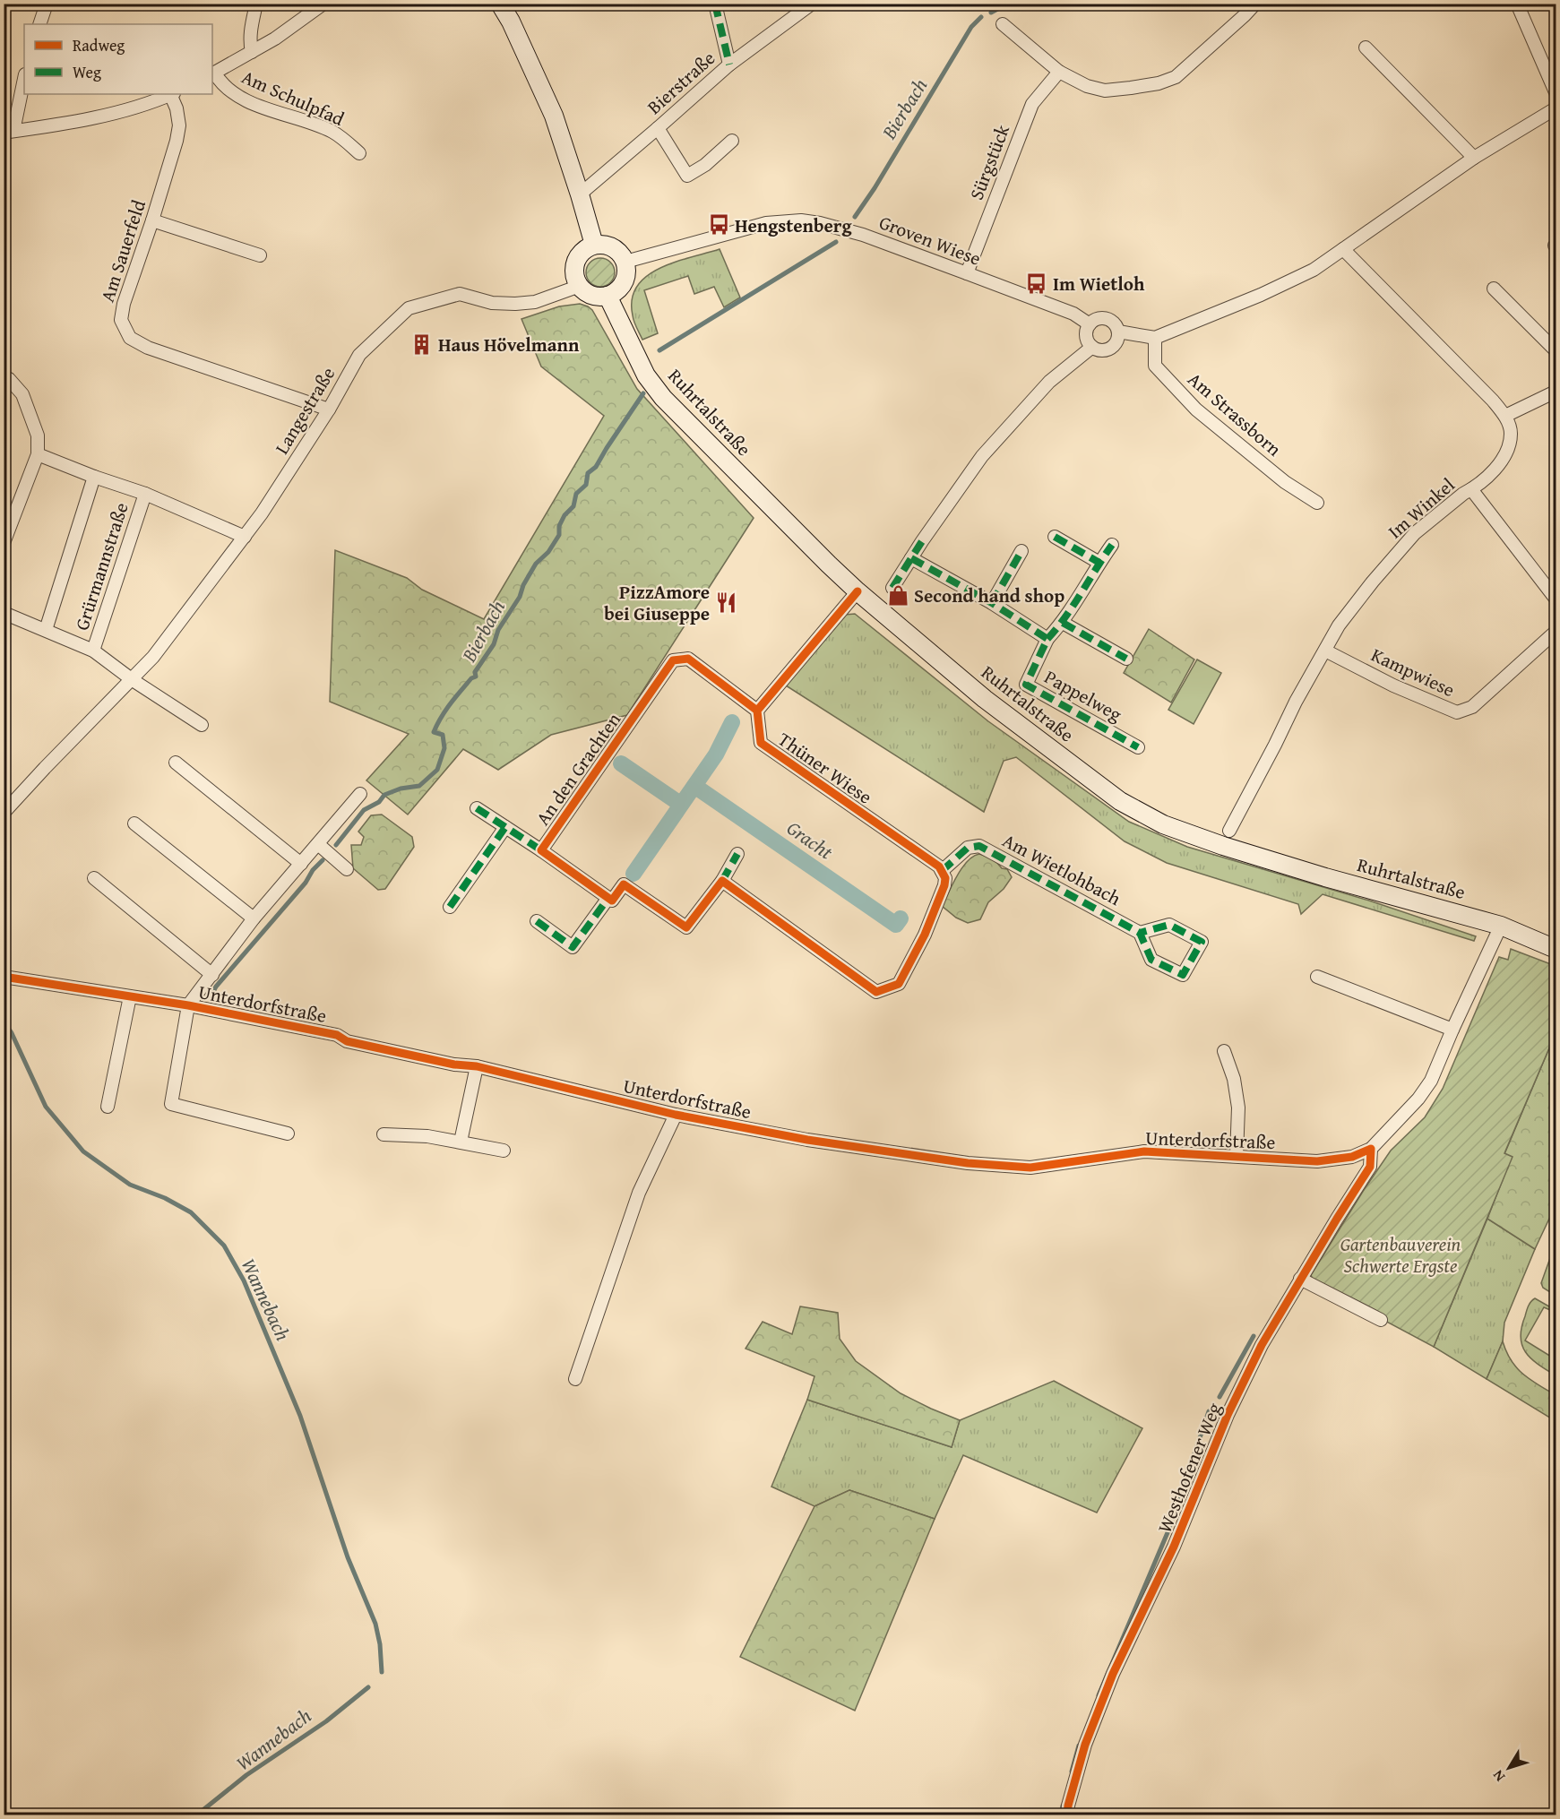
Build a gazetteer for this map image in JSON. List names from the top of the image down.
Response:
{
  "streets": {
    "main road": ["Ruhrtalstraße"],
    "street": [
      "Bierstraße",
      "Am Schulpfad",
      "Sürgstück",
      "Groven Wiese",
      "Am Sauerfeld",
      "Langestraße",
      "Am Strassborn",
      "Im Winkel",
      "Grürmannstraße",
      "Kampwiese",
      "Pappelweg",
      "Thüner Wiese",
      "An den Grachten",
      "Am Wietlohbach",
      "Unterdorfstraße",
      "Westhofener Weg"
    ]
  },
  "crossings": [
    ["Sürgstück", "Groven Wiese"],
    ["Groven Wiese", "Langestraße"],
    ["Groven Wiese", "Ruhrtalstraße"],
    ["Am Sauerfeld", "Langestraße"],
    ["Langestraße", "Ruhrtalstraße"],
    ["Langestraße", "Grürmannstraße"],
    ["Ruhrtalstraße", "Unterdorfstraße"],
    ["Im Winkel", "Kampwiese"],
    ["Thüner Wiese", "An den Grachten"],
    ["Thüner Wiese", "Am Wietlohbach"],
    ["Unterdorfstraße", "Westhofener Weg"]
  ],
  "water": ["Bierbach", "Gracht", "Wannebach"],
  "parks": ["Gartenbauverein Schwerte Ergste"],
  "places": {
    "bus stop": ["Hengstenberg", "Im Wietloh"],
    "building": ["Haus Hövelmann"],
    "shop": ["Second hand shop"],
    "restaurant": ["PizzAmore bei Giuseppe"]
  },
  "legend": ["Radweg", "Weg"],
  "north": "bottom left"
}
